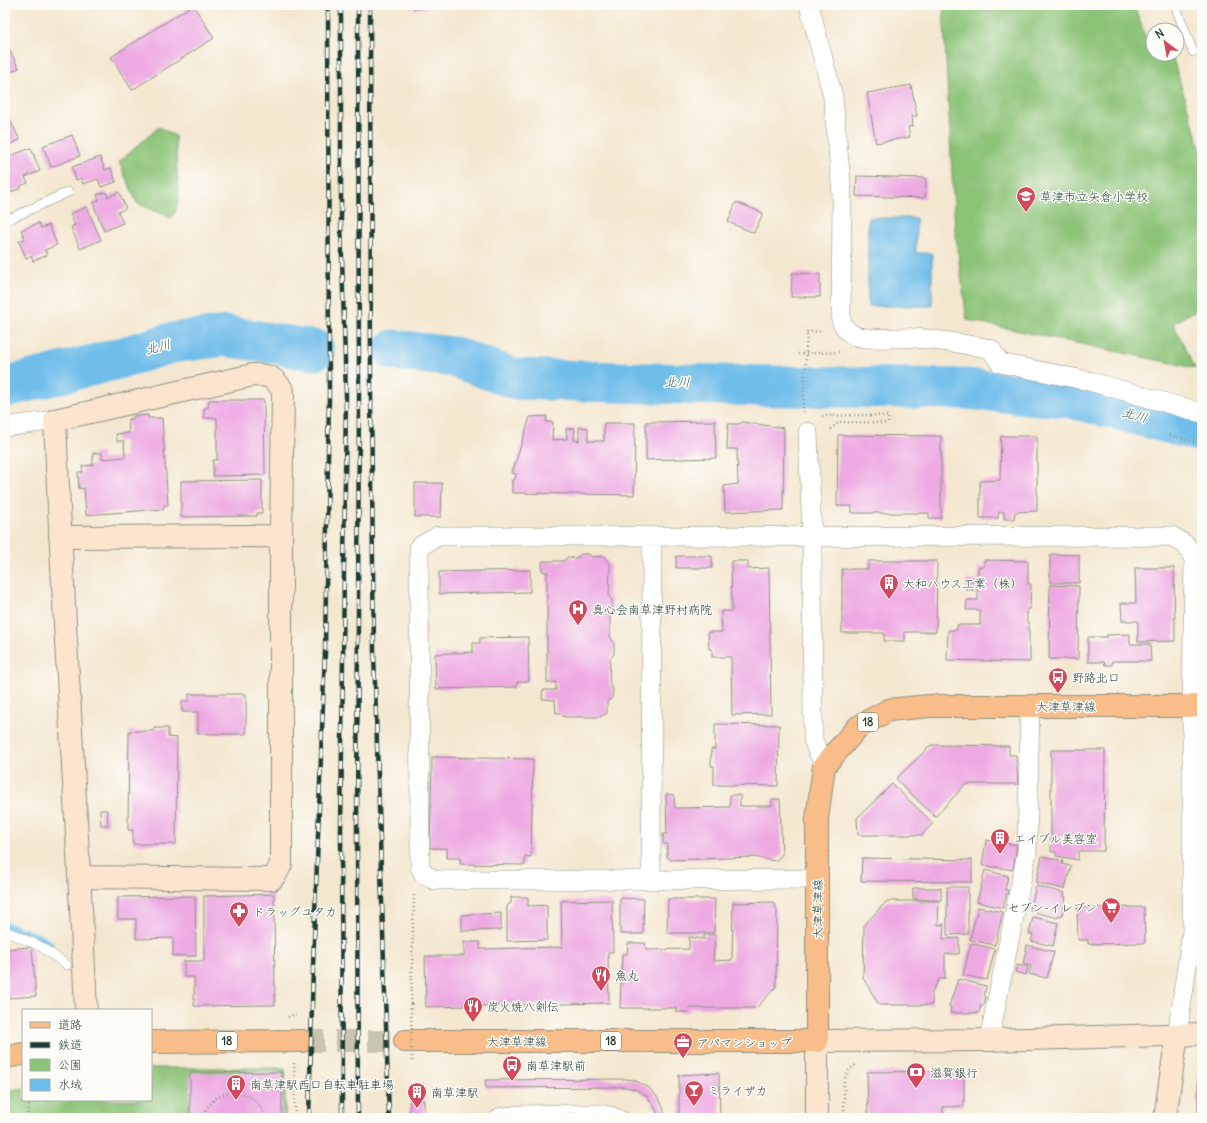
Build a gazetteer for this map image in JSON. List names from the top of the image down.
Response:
{
  "streets": {
    "main road": ["大津草津線", "18"]
  },
  "water": ["北川"],
  "places": {
    "school or university": ["草津市立矢倉小学校"],
    "building": [
      "大和ハウス工業（株）",
      "エイブル美容室",
      "南草津駅西口自転車駐車場",
      "南草津駅"
    ],
    "hospital": ["真心会南草津野村病院"],
    "bus stop": ["野路北口", "南草津駅前"],
    "supermarket": ["セブン-イレブン"],
    "pharmacy": ["ドラッグユタカ"],
    "restaurant": ["魚丸", "炭火焼八剣伝"],
    "office": ["アパマンショップ"],
    "bank": ["滋賀銀行"],
    "bar": ["ミライザカ"]
  },
  "legend": [
    "道路",
    "鉄道",
    "公園",
    "水域"
  ],
  "north": "top left"
}
